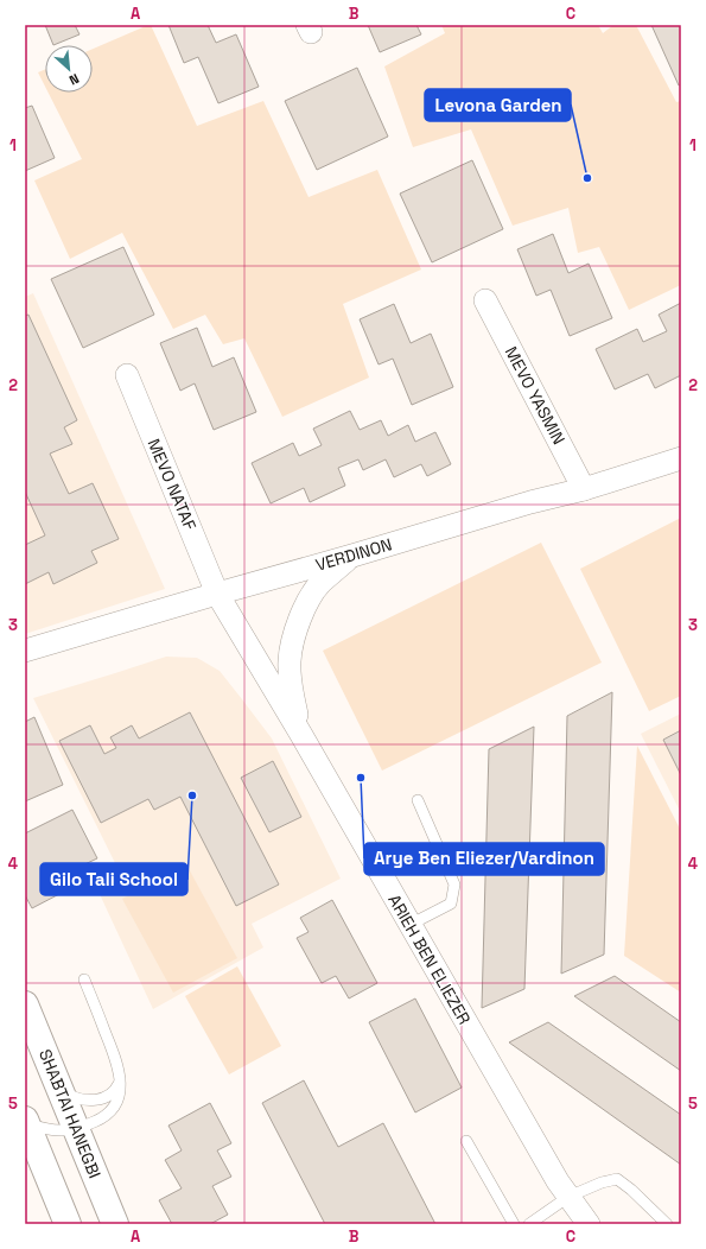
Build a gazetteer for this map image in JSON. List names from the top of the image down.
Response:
{
  "streets": {
    "street": [
      "MEVO YASMIN",
      "MEVO NATAF",
      "VERDINON",
      "ARIEH BEN ELIEZER",
      "SHABTAI HANEGBI"
    ]
  },
  "crossings": [
    ["MEVO YASMIN", "VERDINON"],
    ["MEVO NATAF", "VERDINON"],
    ["MEVO NATAF", "ARIEH BEN ELIEZER"],
    ["VERDINON", "ARIEH BEN ELIEZER"]
  ],
  "places": ["Levona Garden", "Arye Ben Eliezer/Vardinon", "Gilo Tali School"],
  "north": "bottom right",
  "grid": {
    "columns": ["A", "B", "C"],
    "rows": [
      "1",
      "2",
      "3",
      "4",
      "5"
    ]
  }
}
